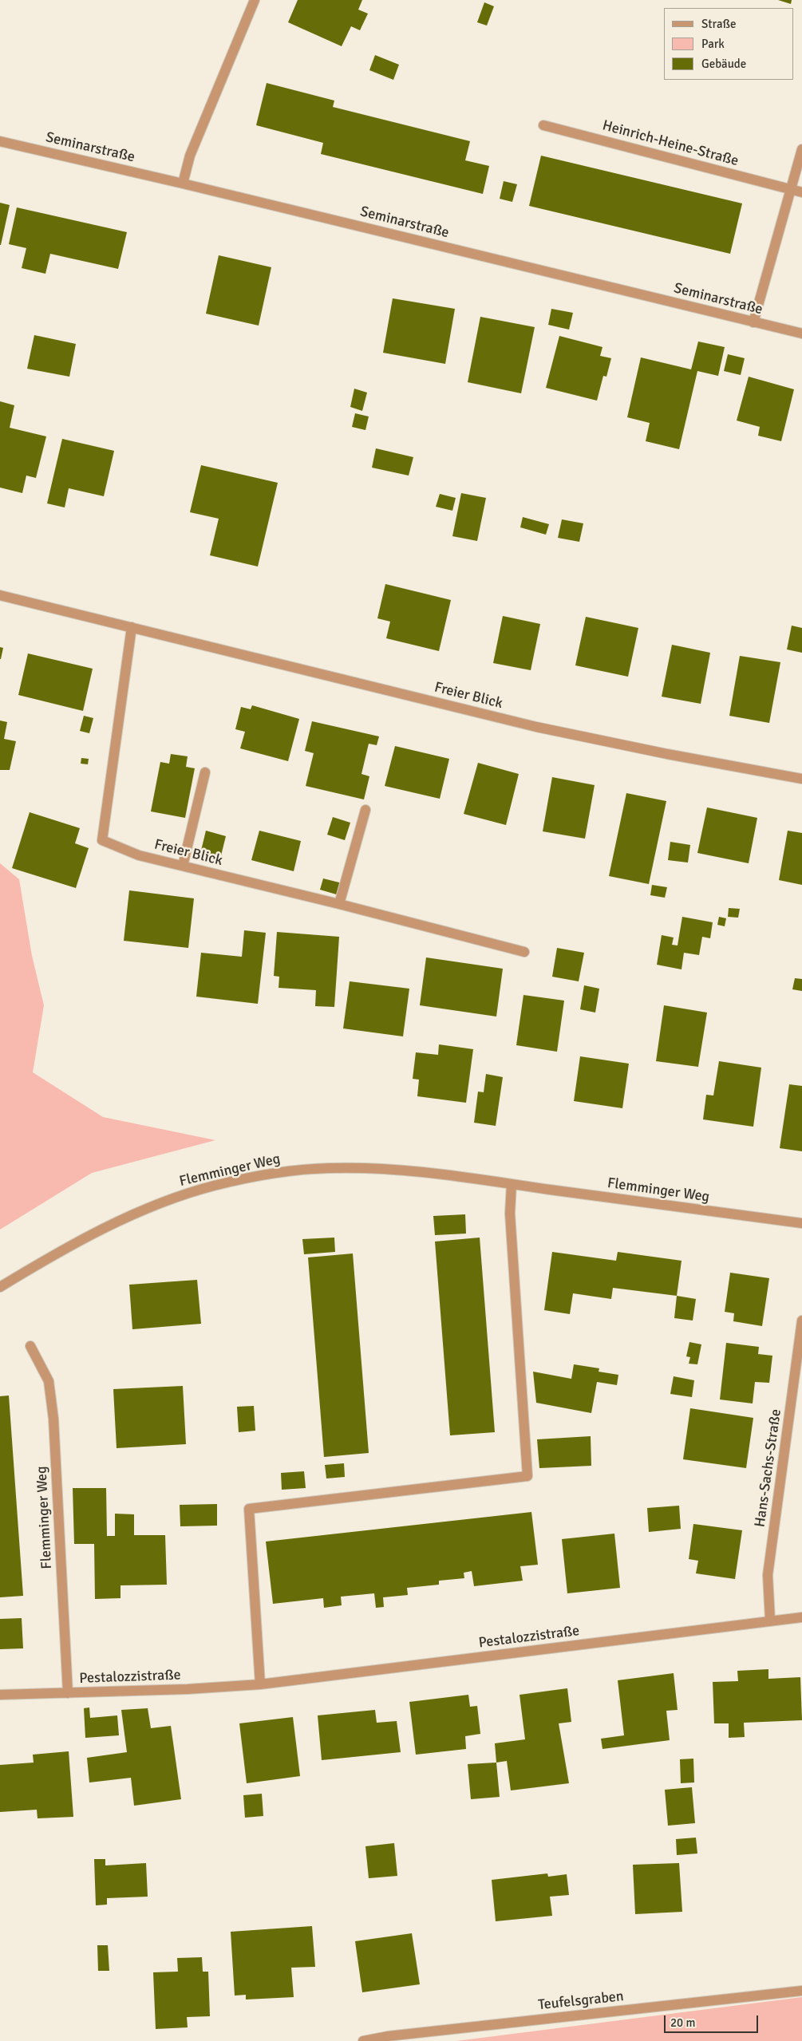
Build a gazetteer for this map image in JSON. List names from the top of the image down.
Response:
{
  "streets": {
    "street": [
      "Heinrich-Heine-Straße",
      "Seminarstraße",
      "Freier Blick",
      "Flemminger Weg",
      "Hans-Sachs-Straße",
      "Pestalozzistraße",
      "Teufelsgraben"
    ]
  },
  "crossings": [
    ["Flemminger Weg", "Pestalozzistraße"],
    ["Hans-Sachs-Straße", "Pestalozzistraße"]
  ],
  "legend": ["Straße", "Park", "Gebäude"],
  "scale_bar": "20 m"
}
